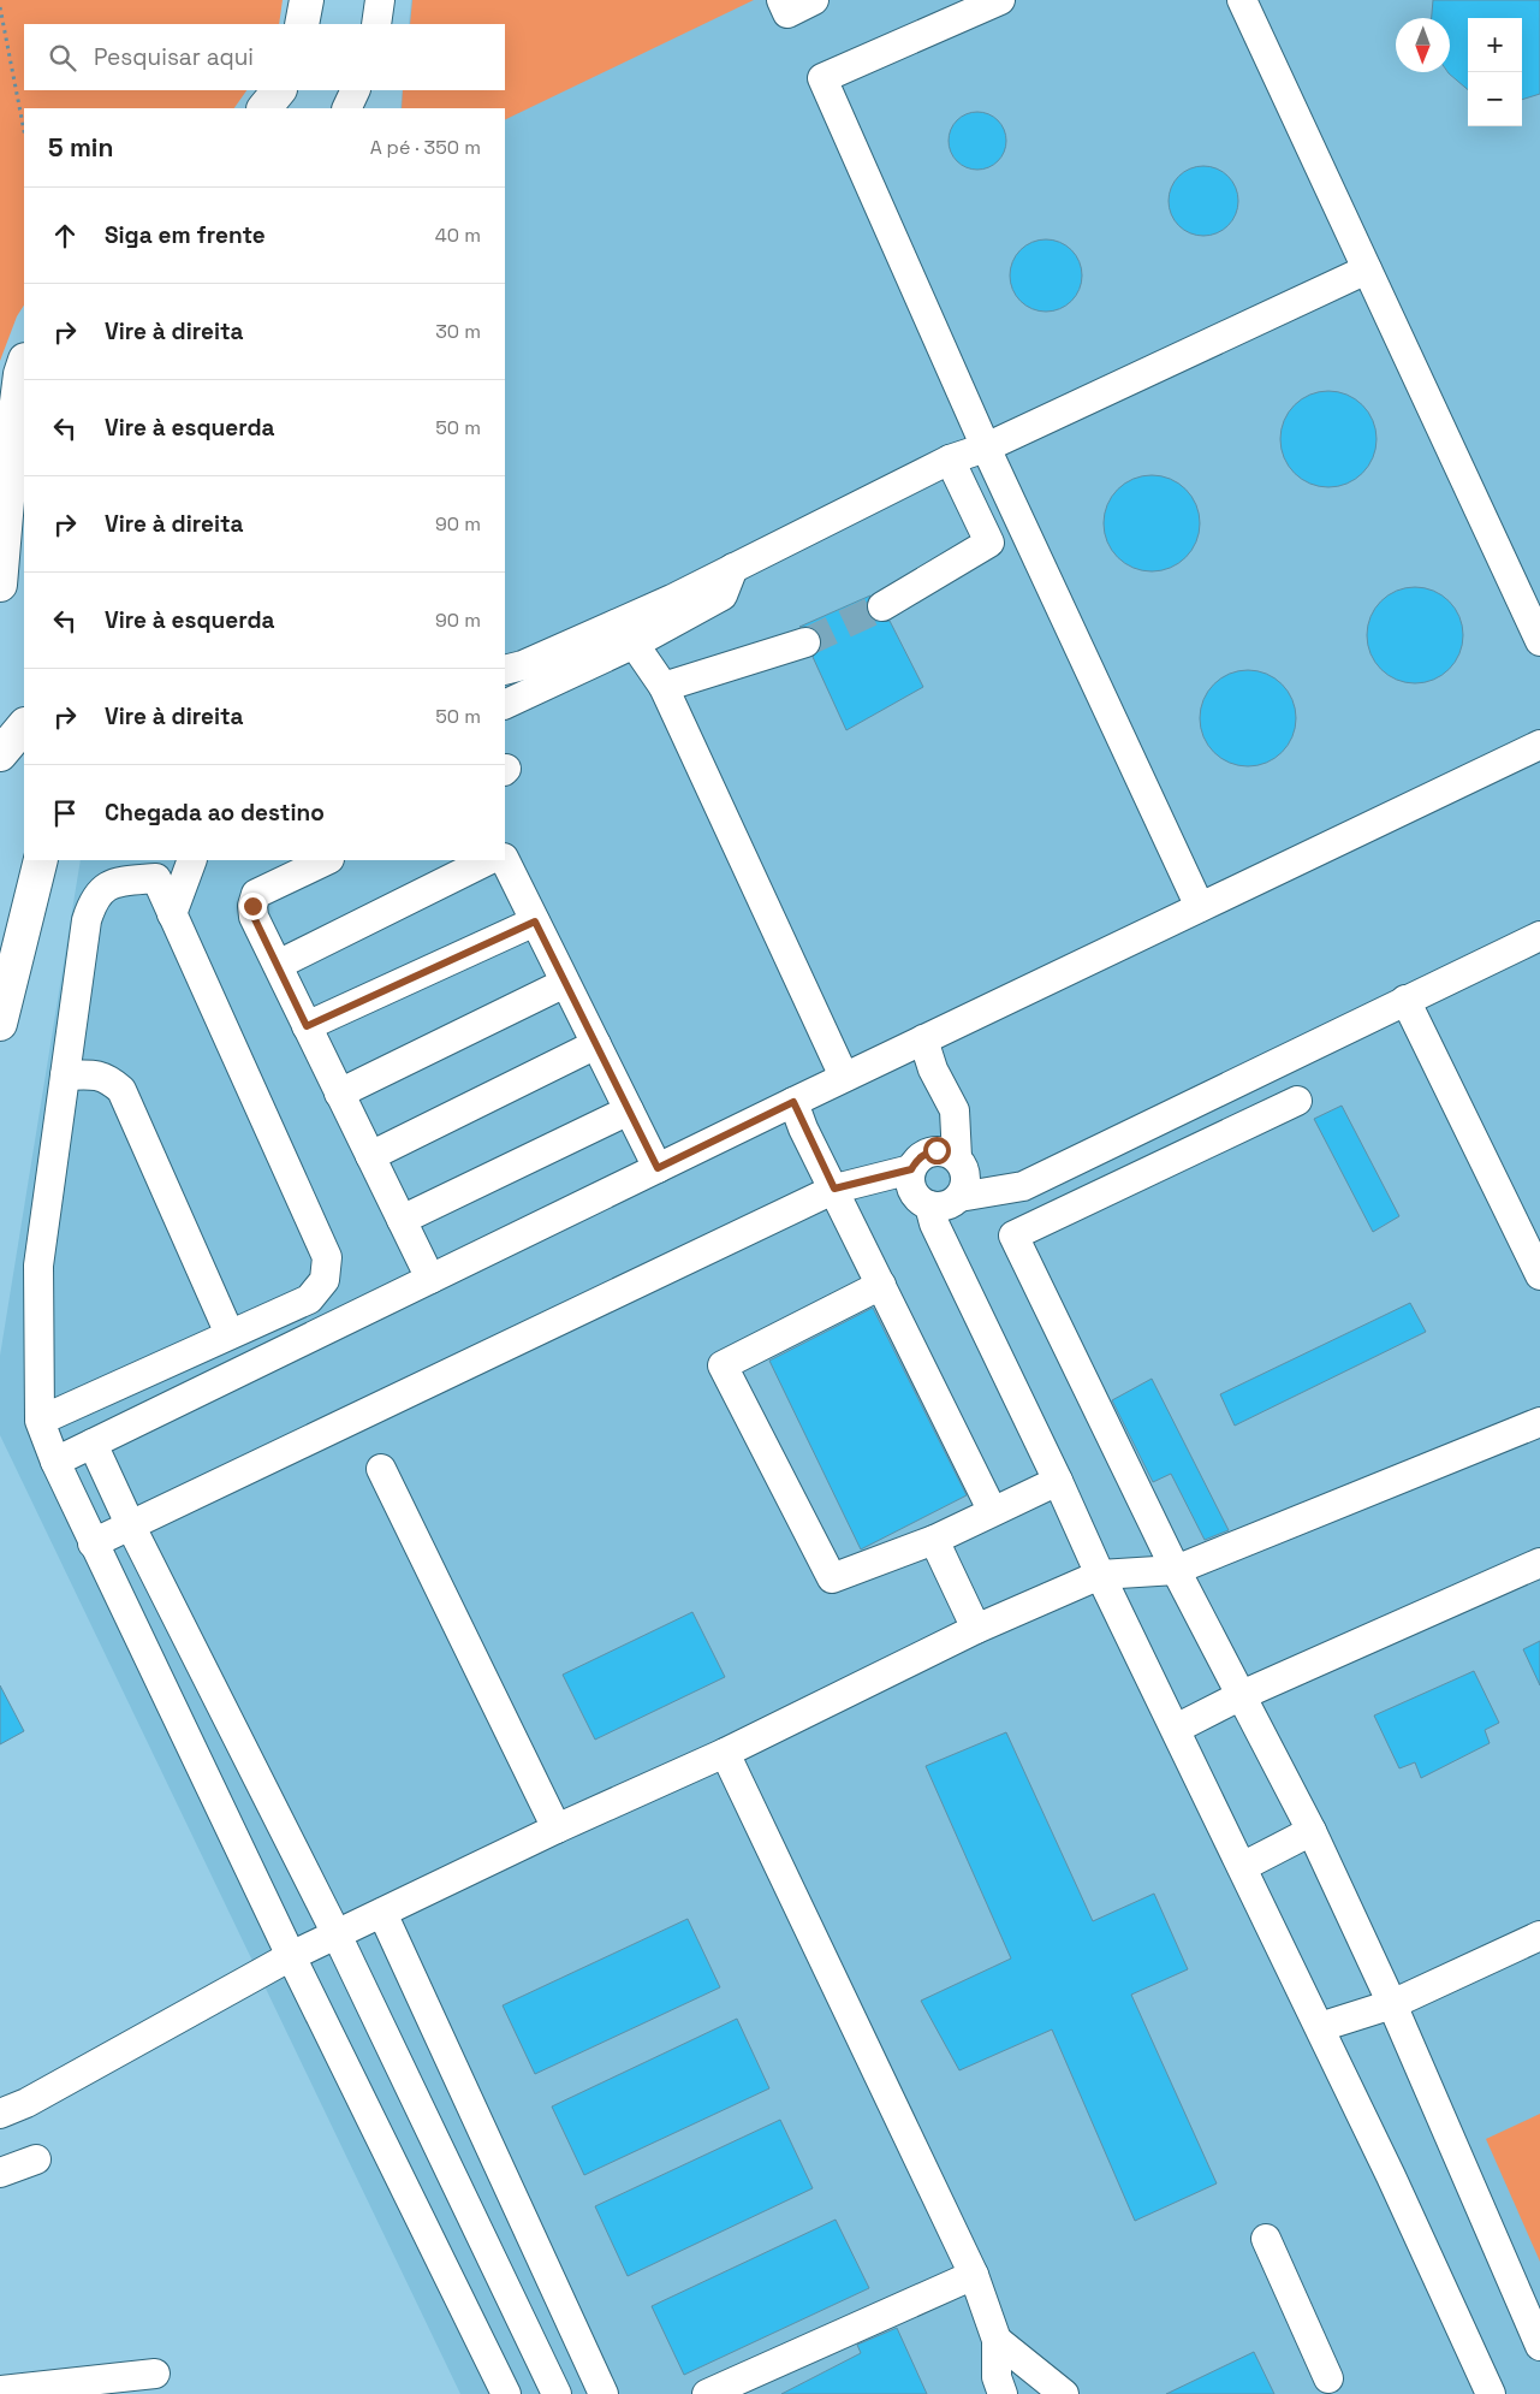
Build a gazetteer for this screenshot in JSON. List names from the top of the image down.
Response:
{
  "north": "bottom",
  "page": {
    "map_buttons": ["+", "−"],
    "search": "Pesquisar aqui",
    "heading": ["5 min", "A pé · 350 m"],
    "list": [
      ["Siga em frente", "40 m"],
      ["Vire à direita", "30 m"],
      ["Vire à esquerda", "50 m"],
      ["Vire à direita", "90 m"],
      ["Vire à esquerda", "90 m"],
      ["Vire à direita", "50 m"],
      "Chegada ao destino"
    ]
  }
}
